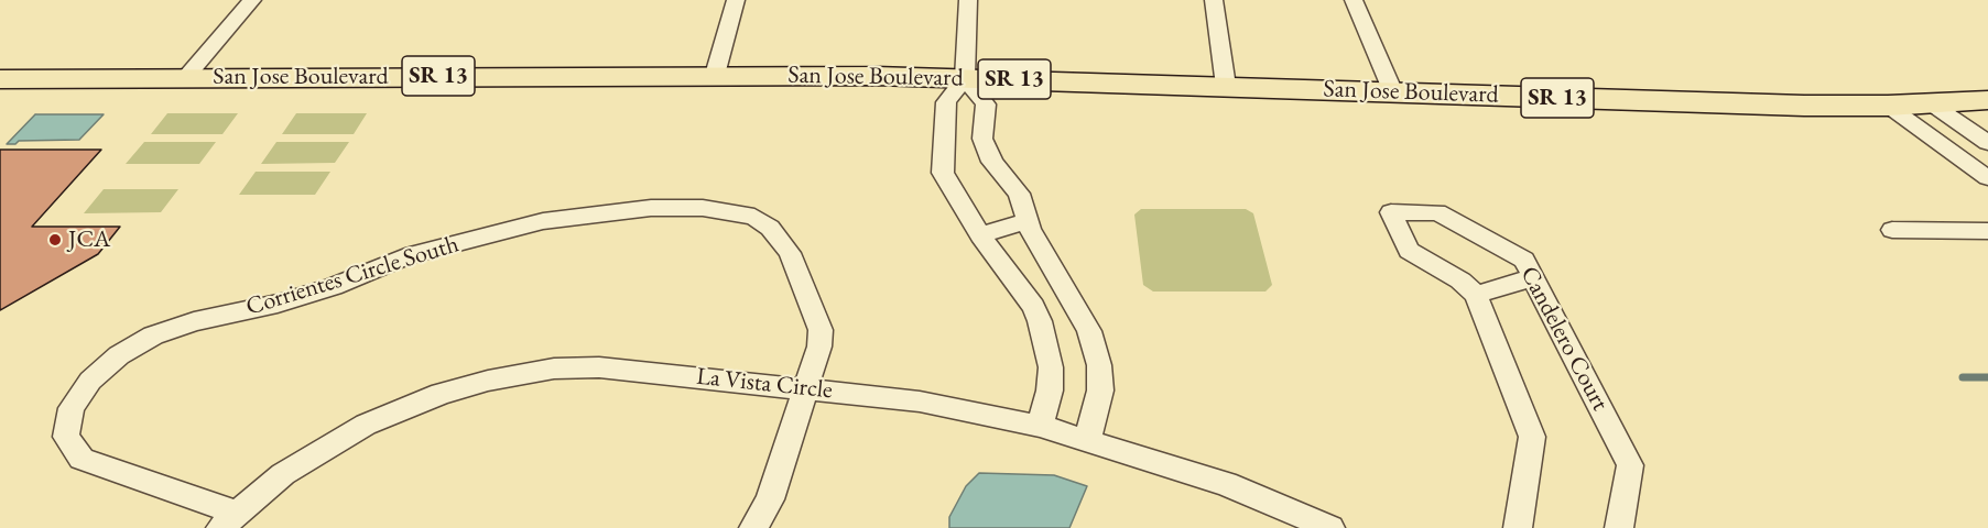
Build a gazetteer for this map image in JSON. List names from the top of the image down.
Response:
{
  "streets": {
    "main road": ["SR 13", "San Jose Boulevard"],
    "street": ["Corrientes Circle South", "Candelero Court", "La Vista Circle"]
  },
  "crossings": [
    ["Corrientes Circle South", "La Vista Circle"]
  ],
  "places": ["JCA"]
}
